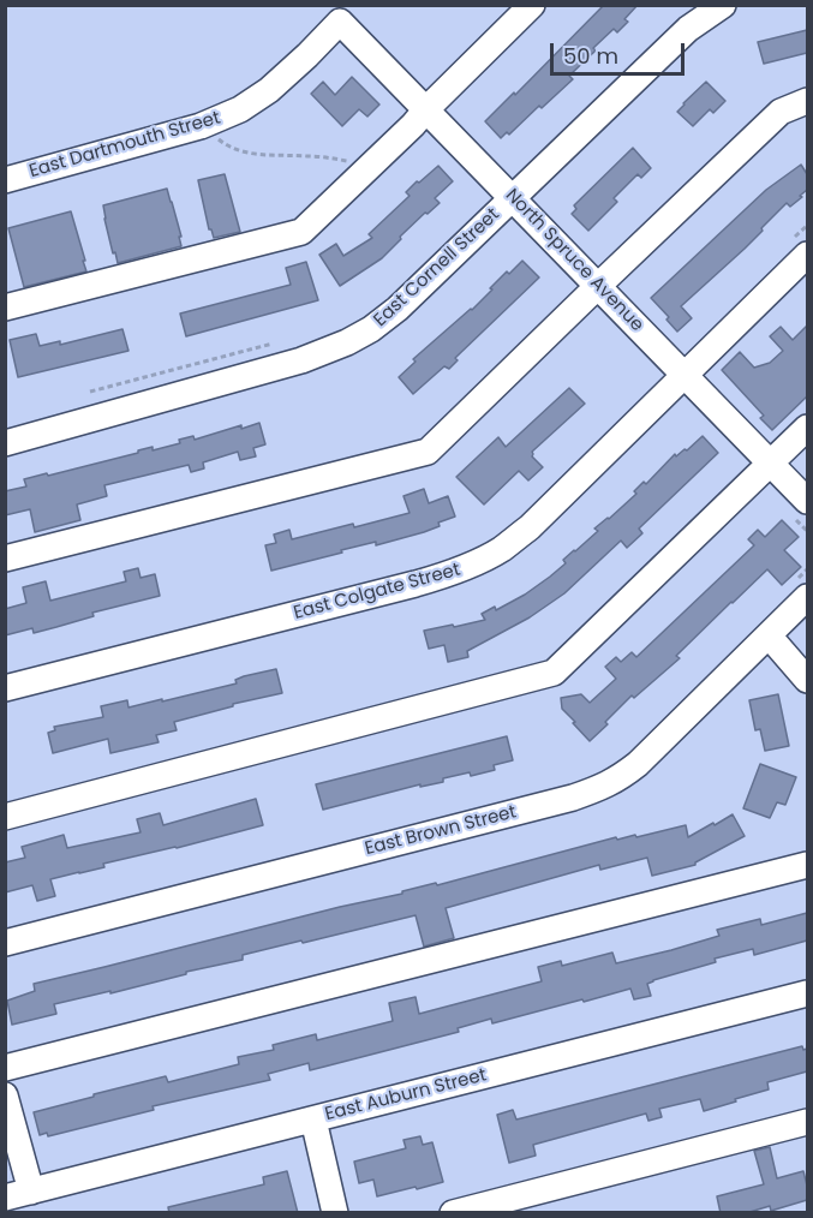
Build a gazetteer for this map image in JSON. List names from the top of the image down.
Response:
{
  "streets": {
    "street": [
      "East Dartmouth Street",
      "North Spruce Avenue",
      "East Cornell Street",
      "East Colgate Street",
      "East Brown Street",
      "East Auburn Street"
    ]
  },
  "crossings": [
    ["East Dartmouth Street", "North Spruce Avenue"],
    ["North Spruce Avenue", "East Cornell Street"],
    ["North Spruce Avenue", "East Colgate Street"]
  ],
  "scale_bar": "50 m"
}
